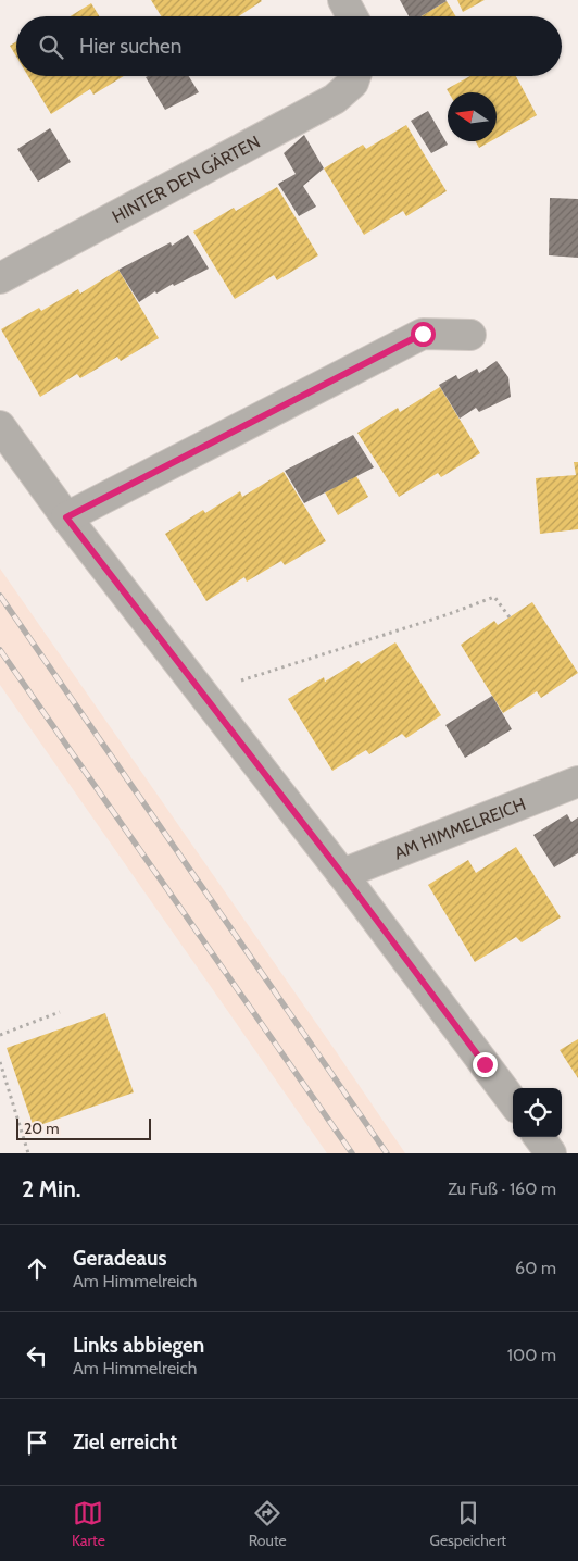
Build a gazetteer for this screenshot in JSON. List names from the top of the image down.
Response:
{
  "streets": {
    "street": ["HINTER DEN GÄRTEN", "AM HIMMELREICH"]
  },
  "scale_bar": "20 m",
  "north": "left",
  "page": {
    "search": "Hier suchen",
    "scale": "20 m",
    "heading": ["2 Min.", "Zu Fuß · 160 m"],
    "list": [
      ["Geradeaus", "Am Himmelreich", "60 m"],
      ["Links abbiegen", "Am Himmelreich", "100 m"],
      "Ziel erreicht"
    ],
    "nav": ["Karte", "Route", "Gespeichert"]
  }
}
